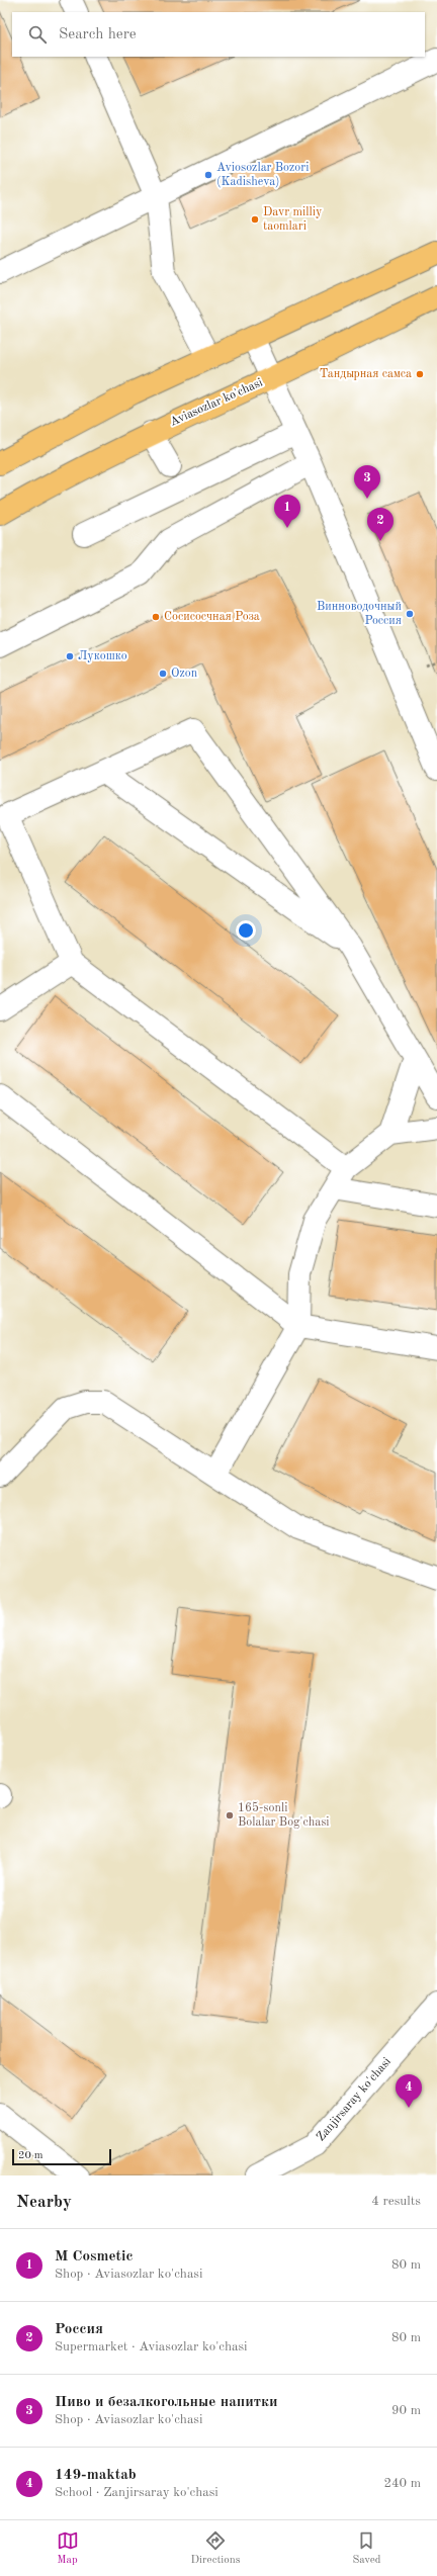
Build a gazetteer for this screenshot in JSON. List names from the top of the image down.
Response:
{
  "streets": {
    "main road": ["Aviasozlar ko'chasi"],
    "street": ["Zanjirsaray ko'chasi"]
  },
  "places": [
    "Aviosozlar Bozori (Kadisheva)",
    "Davr milliy taomlari",
    "Тандырная самса",
    "Винноводочный Россия",
    "Сосисосчная Роза",
    "Лукошко",
    "Ozon",
    "165-sonli Bolalar Bog'chasi"
  ],
  "scale_bar": "20 m",
  "page": {
    "search": "Search here",
    "pins": [
      "3",
      "1",
      "2",
      "4"
    ],
    "scale": "20 m",
    "heading": ["Nearby", "4 results"],
    "list": [
      {
        "mark": "1",
        "name": "M Cosmetic",
        "note": "Shop · Aviasozlar ko'chasi",
        "value": "80 m"
      },
      {
        "mark": "2",
        "name": "Россия",
        "note": "Supermarket · Aviasozlar ko'chasi",
        "value": "80 m"
      },
      {
        "mark": "3",
        "name": "Пиво и безалкогольные напитки",
        "note": "Shop · Aviasozlar ko'chasi",
        "value": "90 m"
      },
      {
        "mark": "4",
        "name": "149-maktab",
        "note": "School · Zanjirsaray ko'chasi",
        "value": "240 m"
      }
    ],
    "nav": ["Map", "Directions", "Saved"]
  }
}
